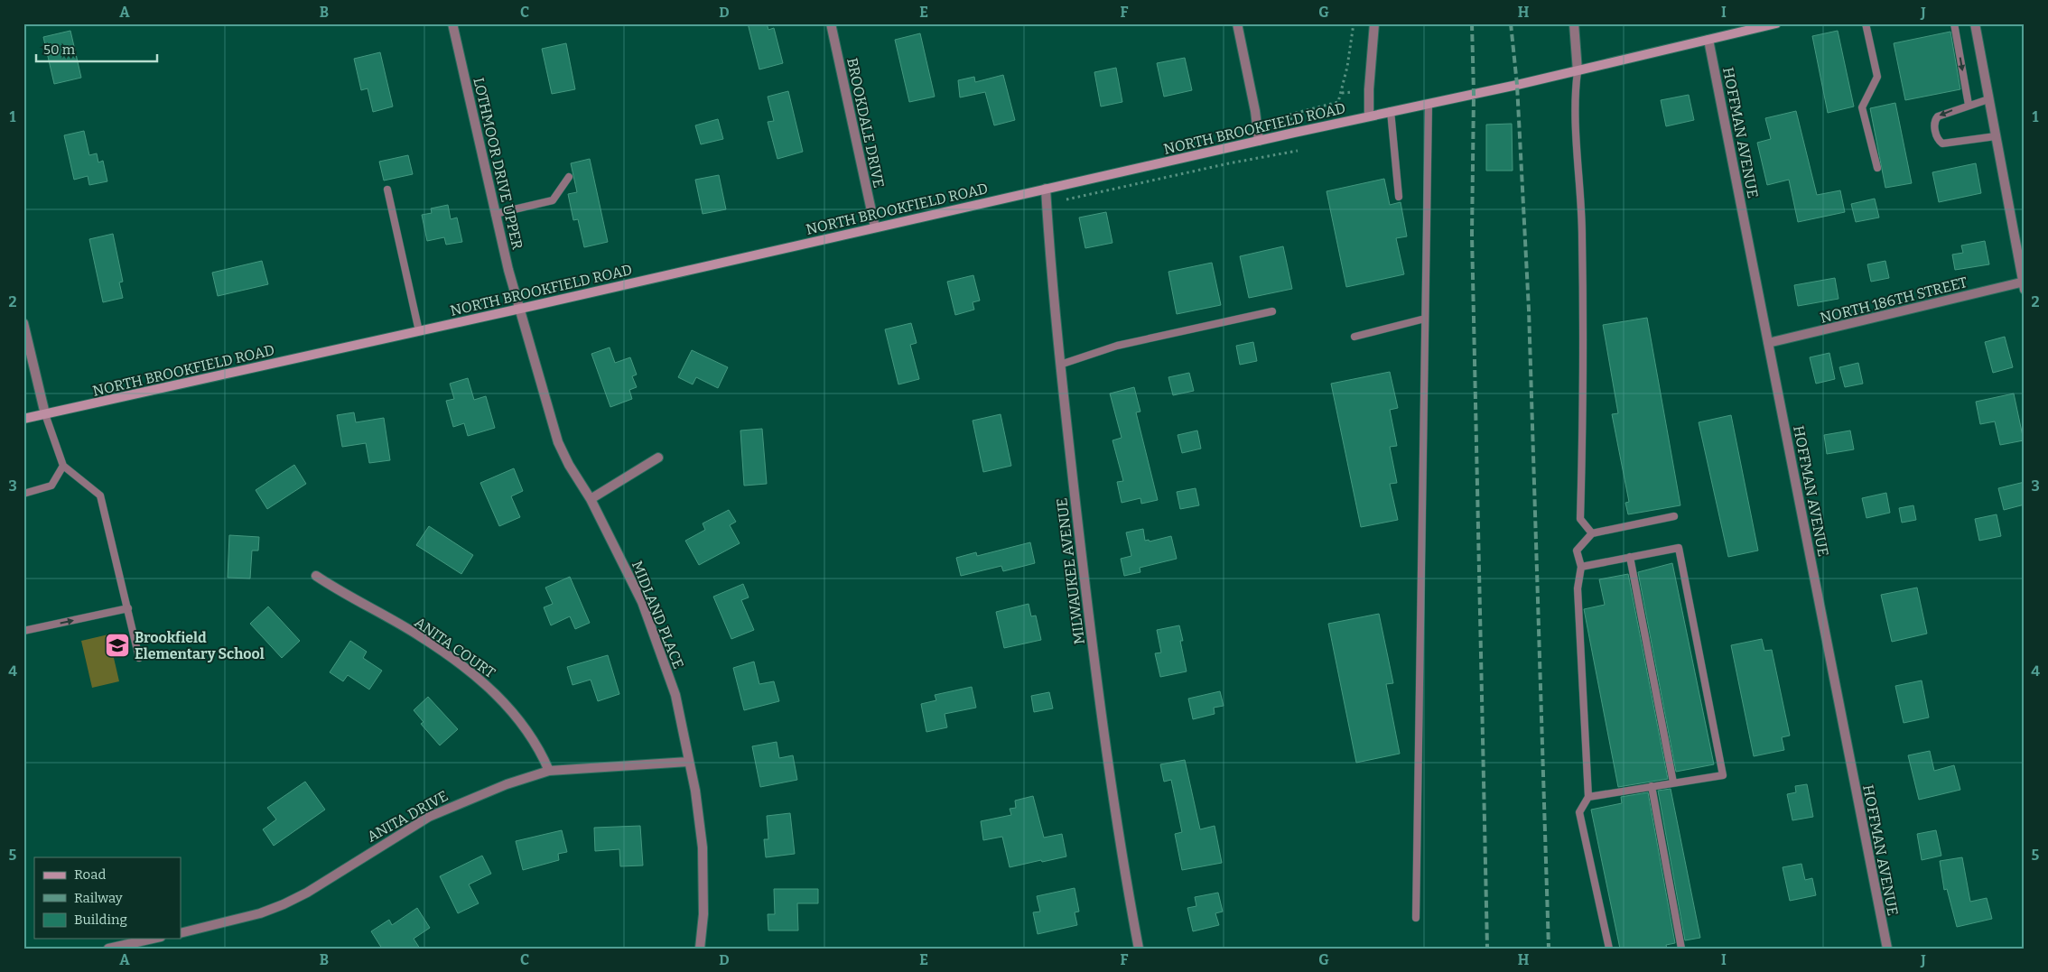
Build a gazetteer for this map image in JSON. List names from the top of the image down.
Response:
{
  "streets": {
    "street": [
      "BROOKDALE DRIVE",
      "NORTH BROOKFIELD ROAD",
      "HOFFMAN AVENUE",
      "LOTHMOOR DRIVE UPPER",
      "NORTH 186TH STREET",
      "MILWAUKEE AVENUE",
      "MIDLAND PLACE",
      "ANITA COURT",
      "ANITA DRIVE"
    ]
  },
  "crossings": [
    ["BROOKDALE DRIVE", "NORTH BROOKFIELD ROAD"],
    ["NORTH BROOKFIELD ROAD", "HOFFMAN AVENUE"],
    ["NORTH BROOKFIELD ROAD", "LOTHMOOR DRIVE UPPER"],
    ["NORTH BROOKFIELD ROAD", "MILWAUKEE AVENUE"],
    ["NORTH BROOKFIELD ROAD", "MIDLAND PLACE"],
    ["HOFFMAN AVENUE", "NORTH 186TH STREET"],
    ["LOTHMOOR DRIVE UPPER", "MIDLAND PLACE"],
    ["MIDLAND PLACE", "ANITA DRIVE"],
    ["ANITA COURT", "ANITA DRIVE"]
  ],
  "places": {
    "school or university": ["Brookfield Elementary School"]
  },
  "legend": ["Road", "Railway", "Building"],
  "scale_bar": "50 m",
  "grid": {
    "columns": [
      "A",
      "B",
      "C",
      "D",
      "E",
      "F",
      "G",
      "H",
      "I",
      "J"
    ],
    "rows": [
      "1",
      "2",
      "3",
      "4",
      "5"
    ]
  }
}
